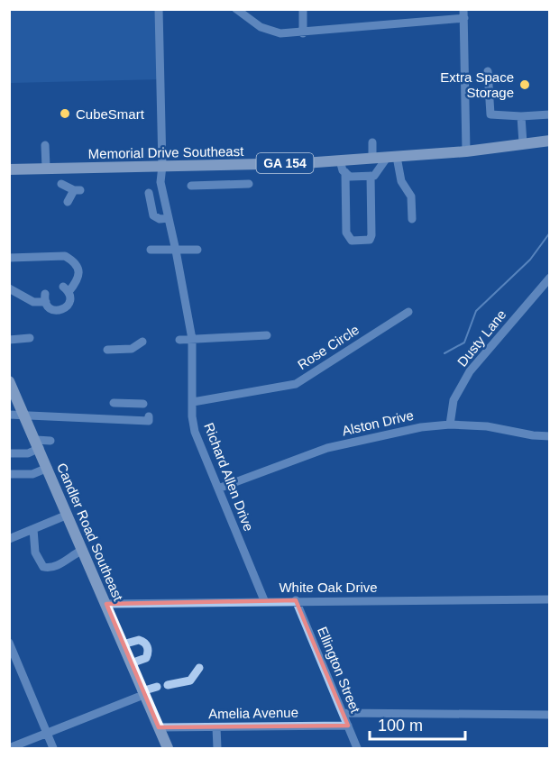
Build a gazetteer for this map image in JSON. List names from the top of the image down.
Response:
{
  "streets": {
    "main road": ["Memorial Drive Southeast", "GA 154", "Candler Road Southeast"],
    "street": [
      "Dusty Lane",
      "Rose Circle",
      "Alston Drive",
      "Richard Allen Drive",
      "White Oak Drive",
      "Ellington Street",
      "Amelia Avenue"
    ]
  },
  "crossings": [
    ["Memorial Drive Southeast", "Richard Allen Drive"],
    ["Dusty Lane", "Alston Drive"],
    ["Rose Circle", "Richard Allen Drive"],
    ["Alston Drive", "Richard Allen Drive"],
    ["Richard Allen Drive", "White Oak Drive"],
    ["Candler Road Southeast", "White Oak Drive"],
    ["Candler Road Southeast", "Amelia Avenue"],
    ["White Oak Drive", "Ellington Street"],
    ["Ellington Street", "Amelia Avenue"]
  ],
  "places": ["Extra Space Storage", "CubeSmart"],
  "scale_bar": "100 m"
}
